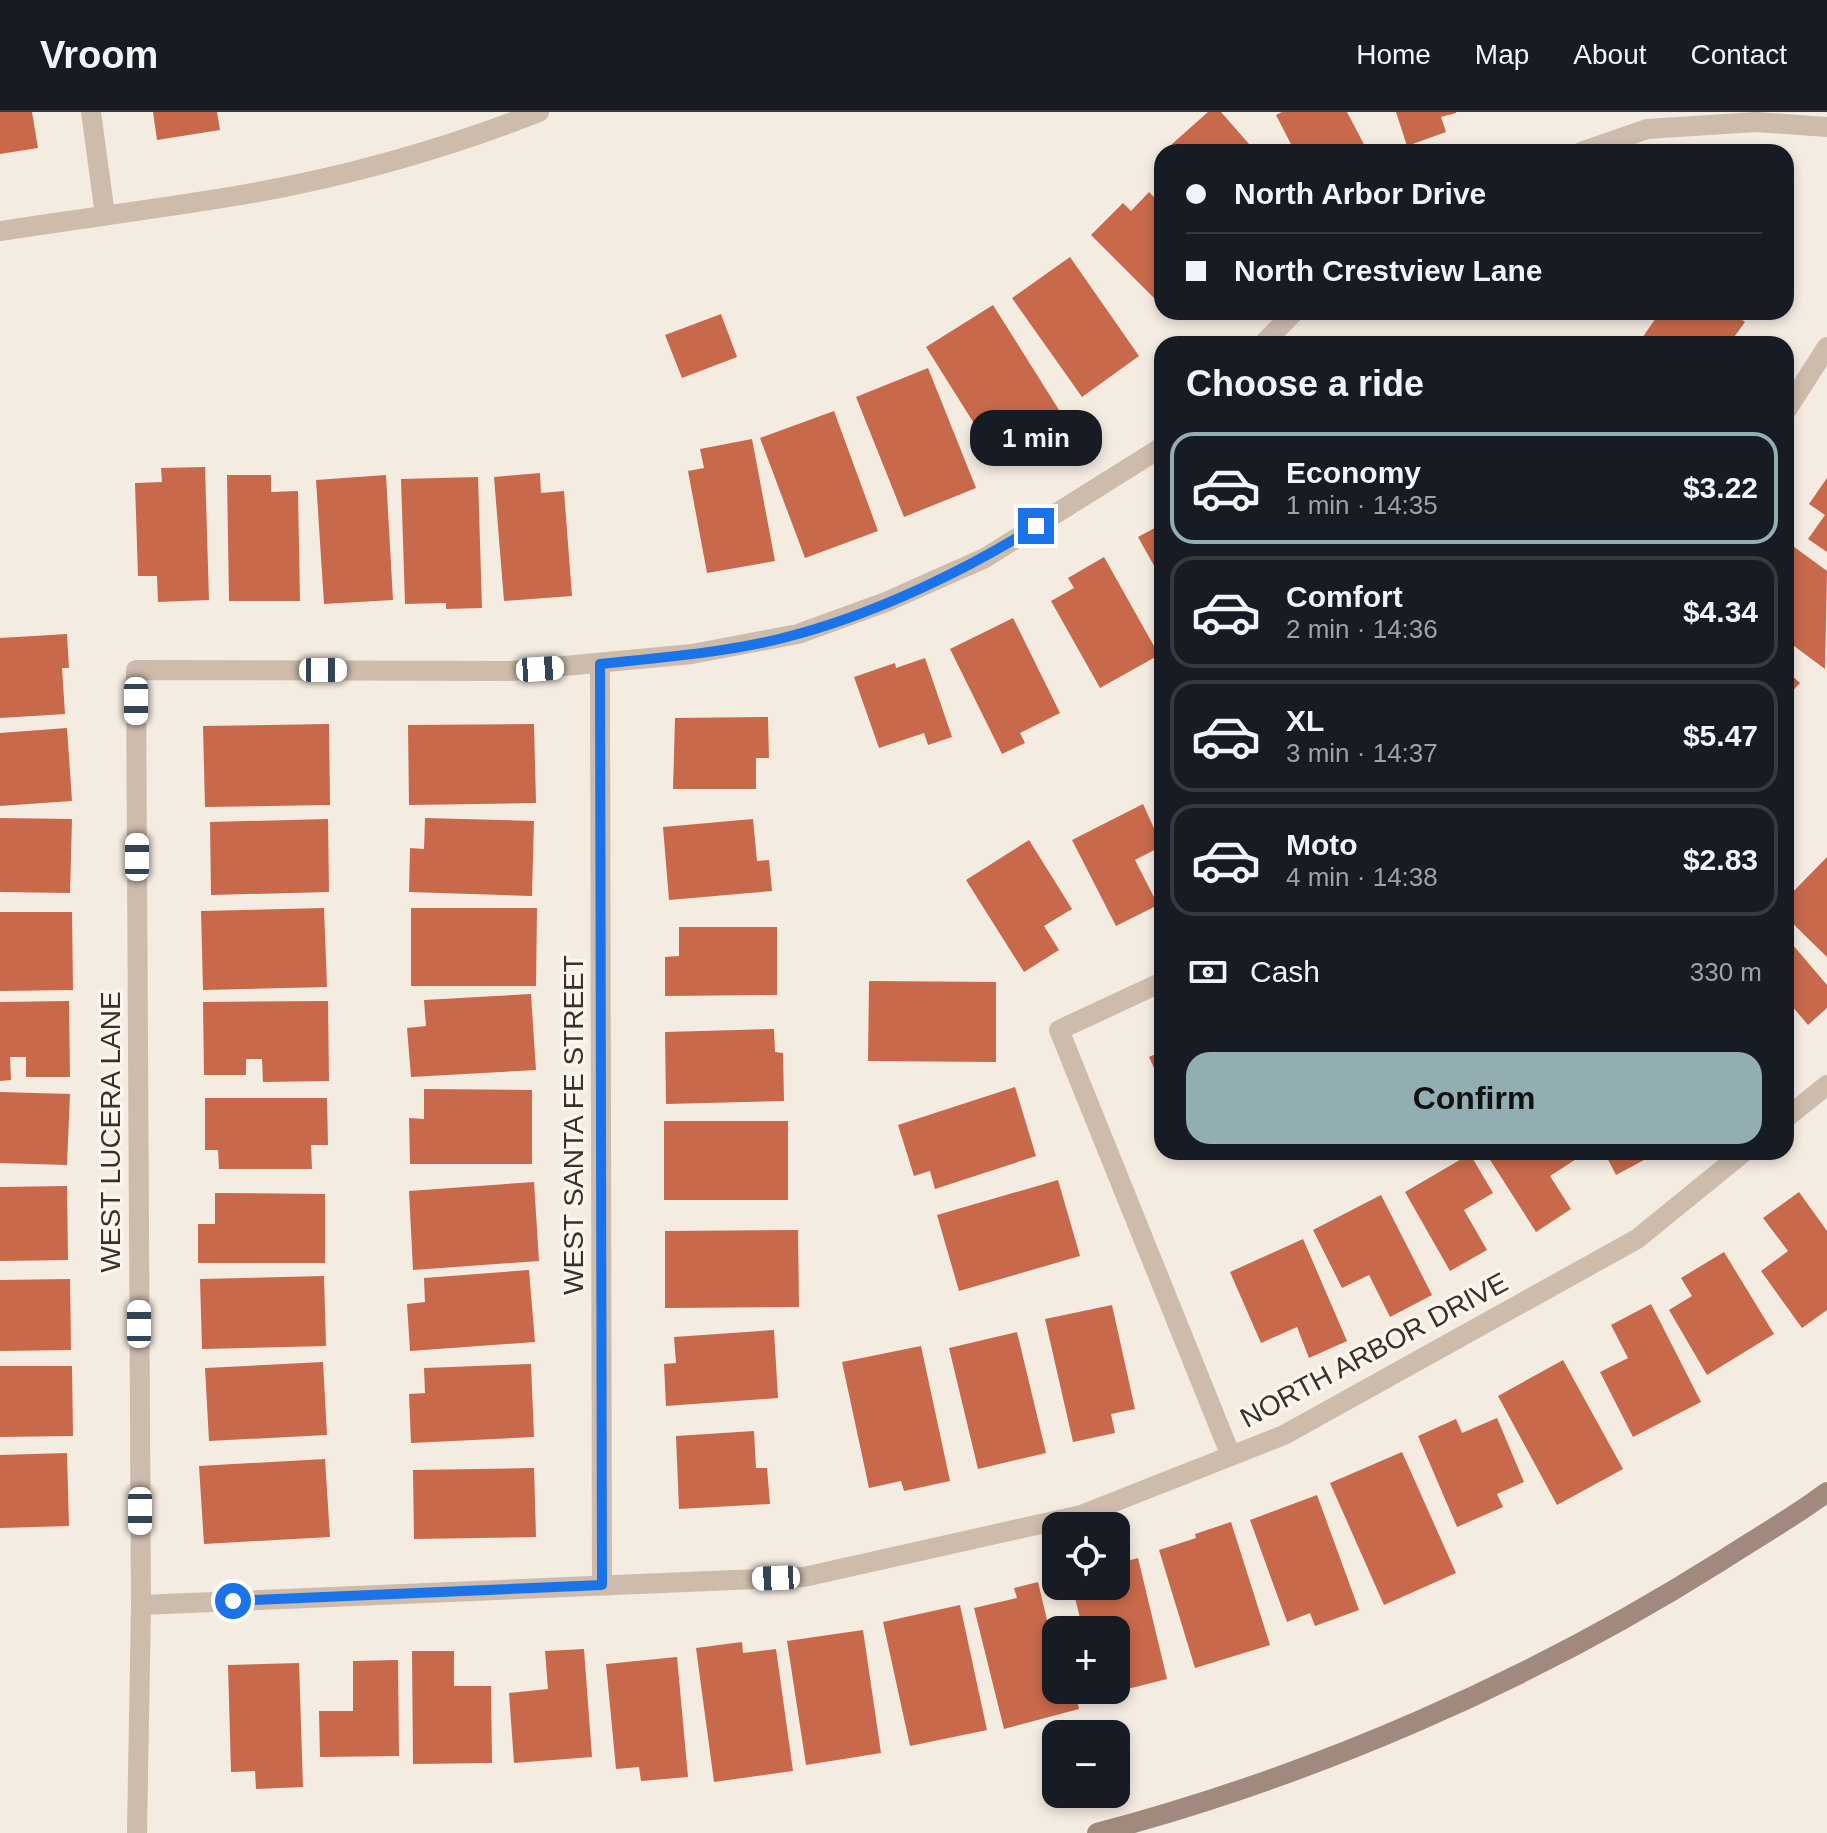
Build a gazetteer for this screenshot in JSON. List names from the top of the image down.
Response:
{
  "streets": {
    "street": ["WEST SANTA FE STREET", "WEST LUCERA LANE", "NORTH ARBOR DRIVE"]
  },
  "crossings": [
    ["WEST SANTA FE STREET", "WEST LUCERA LANE"],
    ["WEST SANTA FE STREET", "NORTH ARBOR DRIVE"],
    ["WEST LUCERA LANE", "NORTH ARBOR DRIVE"]
  ],
  "page": {
    "header": "Vroom",
    "nav": [
      "Home",
      "Map",
      "About",
      "Contact"
    ],
    "banner": ["North Arbor Drive", "North Crestview Lane"],
    "heading": "Choose a ride",
    "bubble": "1 min",
    "list": [
      {
        "name": "Economy",
        "note": "1 min · 14:35",
        "value": "$3.22"
      },
      {
        "name": "Comfort",
        "note": "2 min · 14:36",
        "value": "$4.34"
      },
      {
        "name": "XL",
        "note": "3 min · 14:37",
        "value": "$5.47"
      },
      {
        "name": "Moto",
        "note": "4 min · 14:38",
        "value": "$2.83"
      }
    ],
    "pay": ["Cash", "330 m"],
    "buttons": "Confirm",
    "map_buttons": ["+", "−"]
  }
}
